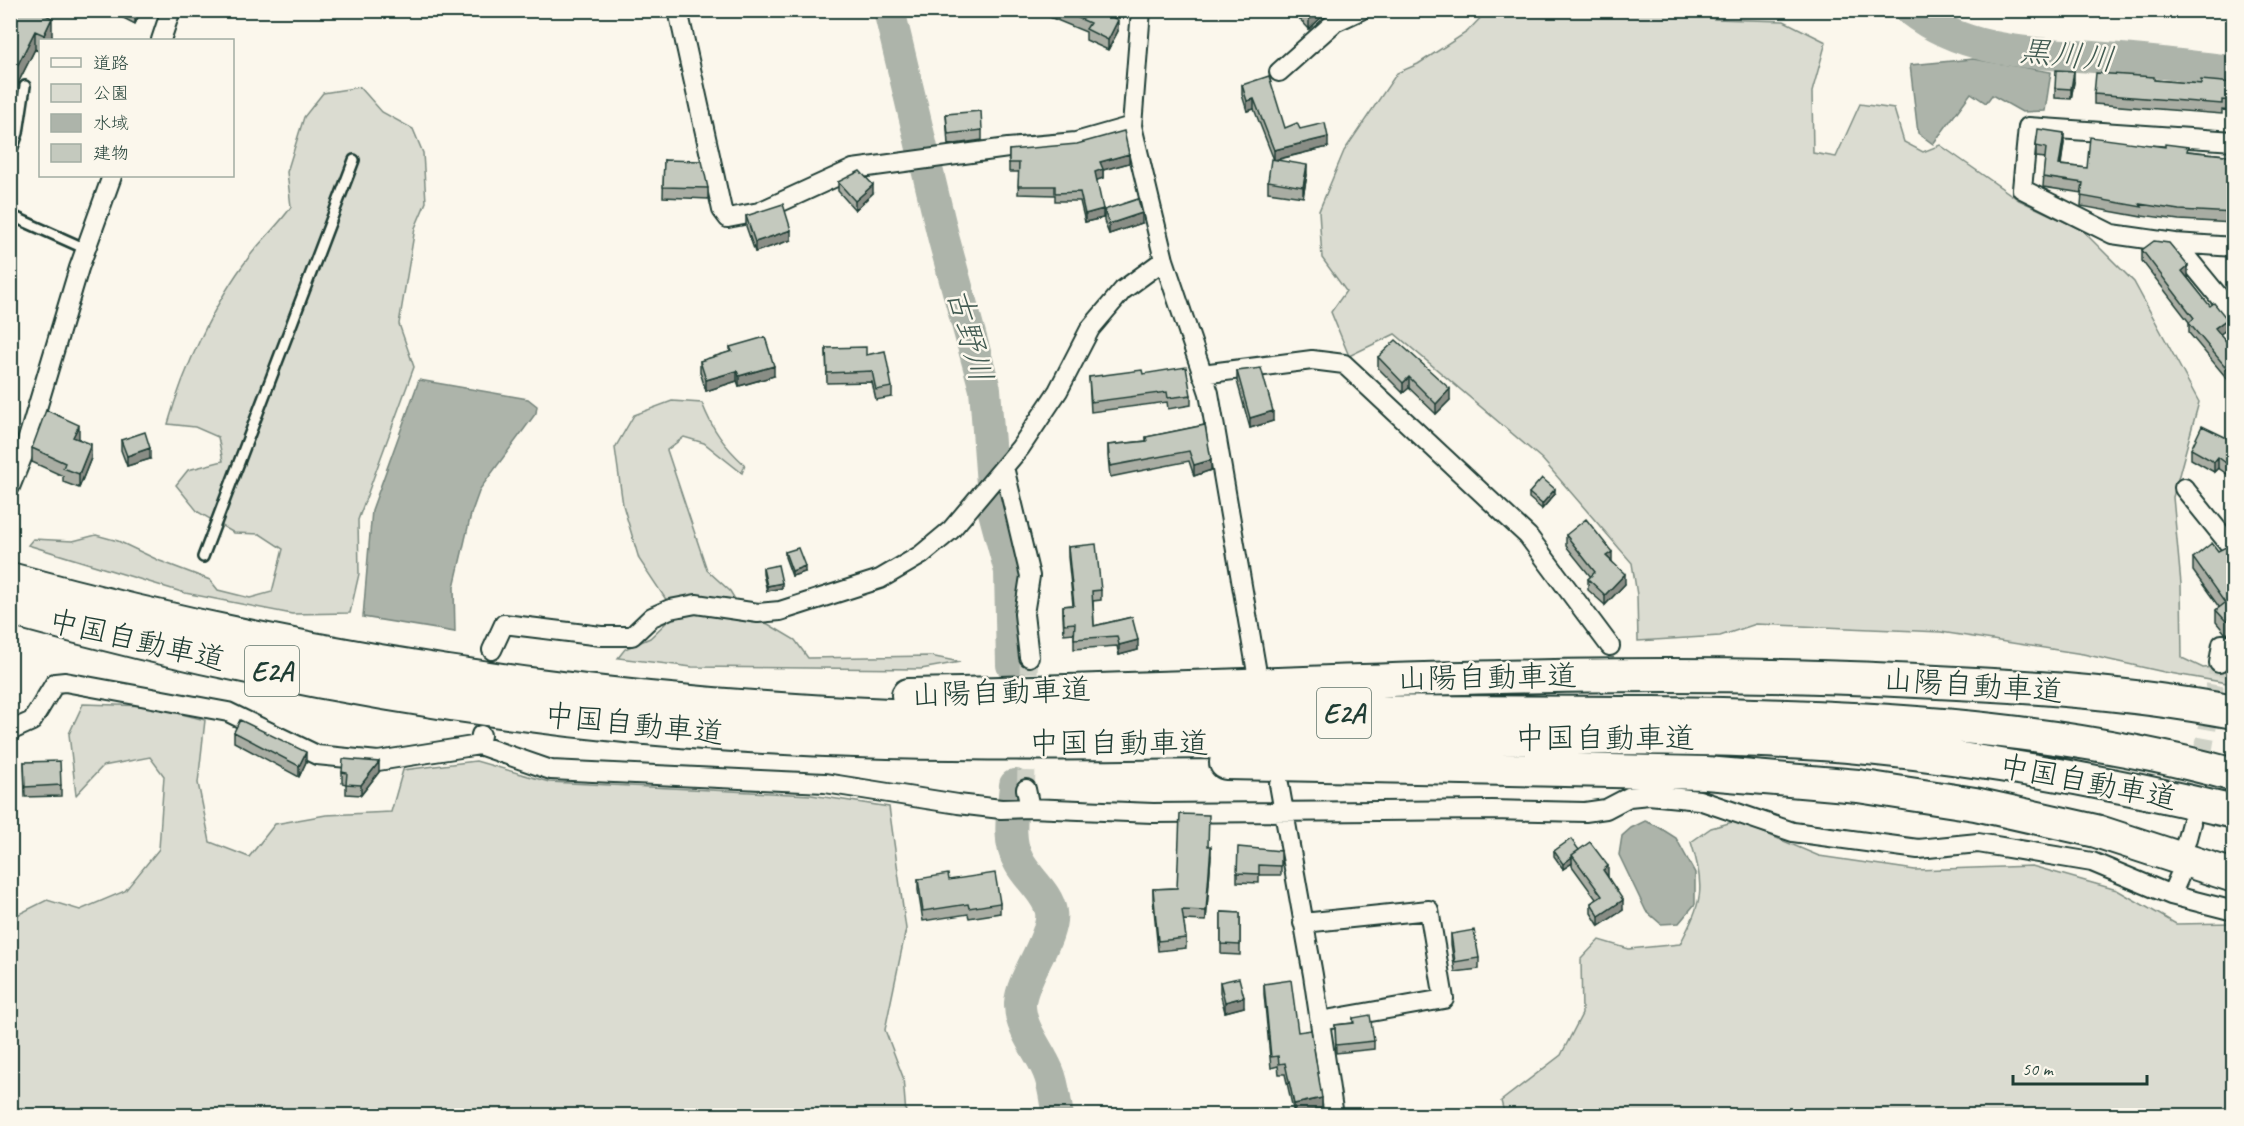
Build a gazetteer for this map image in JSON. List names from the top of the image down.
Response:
{
  "streets": {
    "highway": ["中国自動車道", "E2A", "山陽自動車道"]
  },
  "crossings": [
    ["中国自動車道", "山陽自動車道"]
  ],
  "water": ["黒川川", "古野川"],
  "legend": [
    "道路",
    "公園",
    "水域",
    "建物"
  ],
  "scale_bar": "50 m"
}
